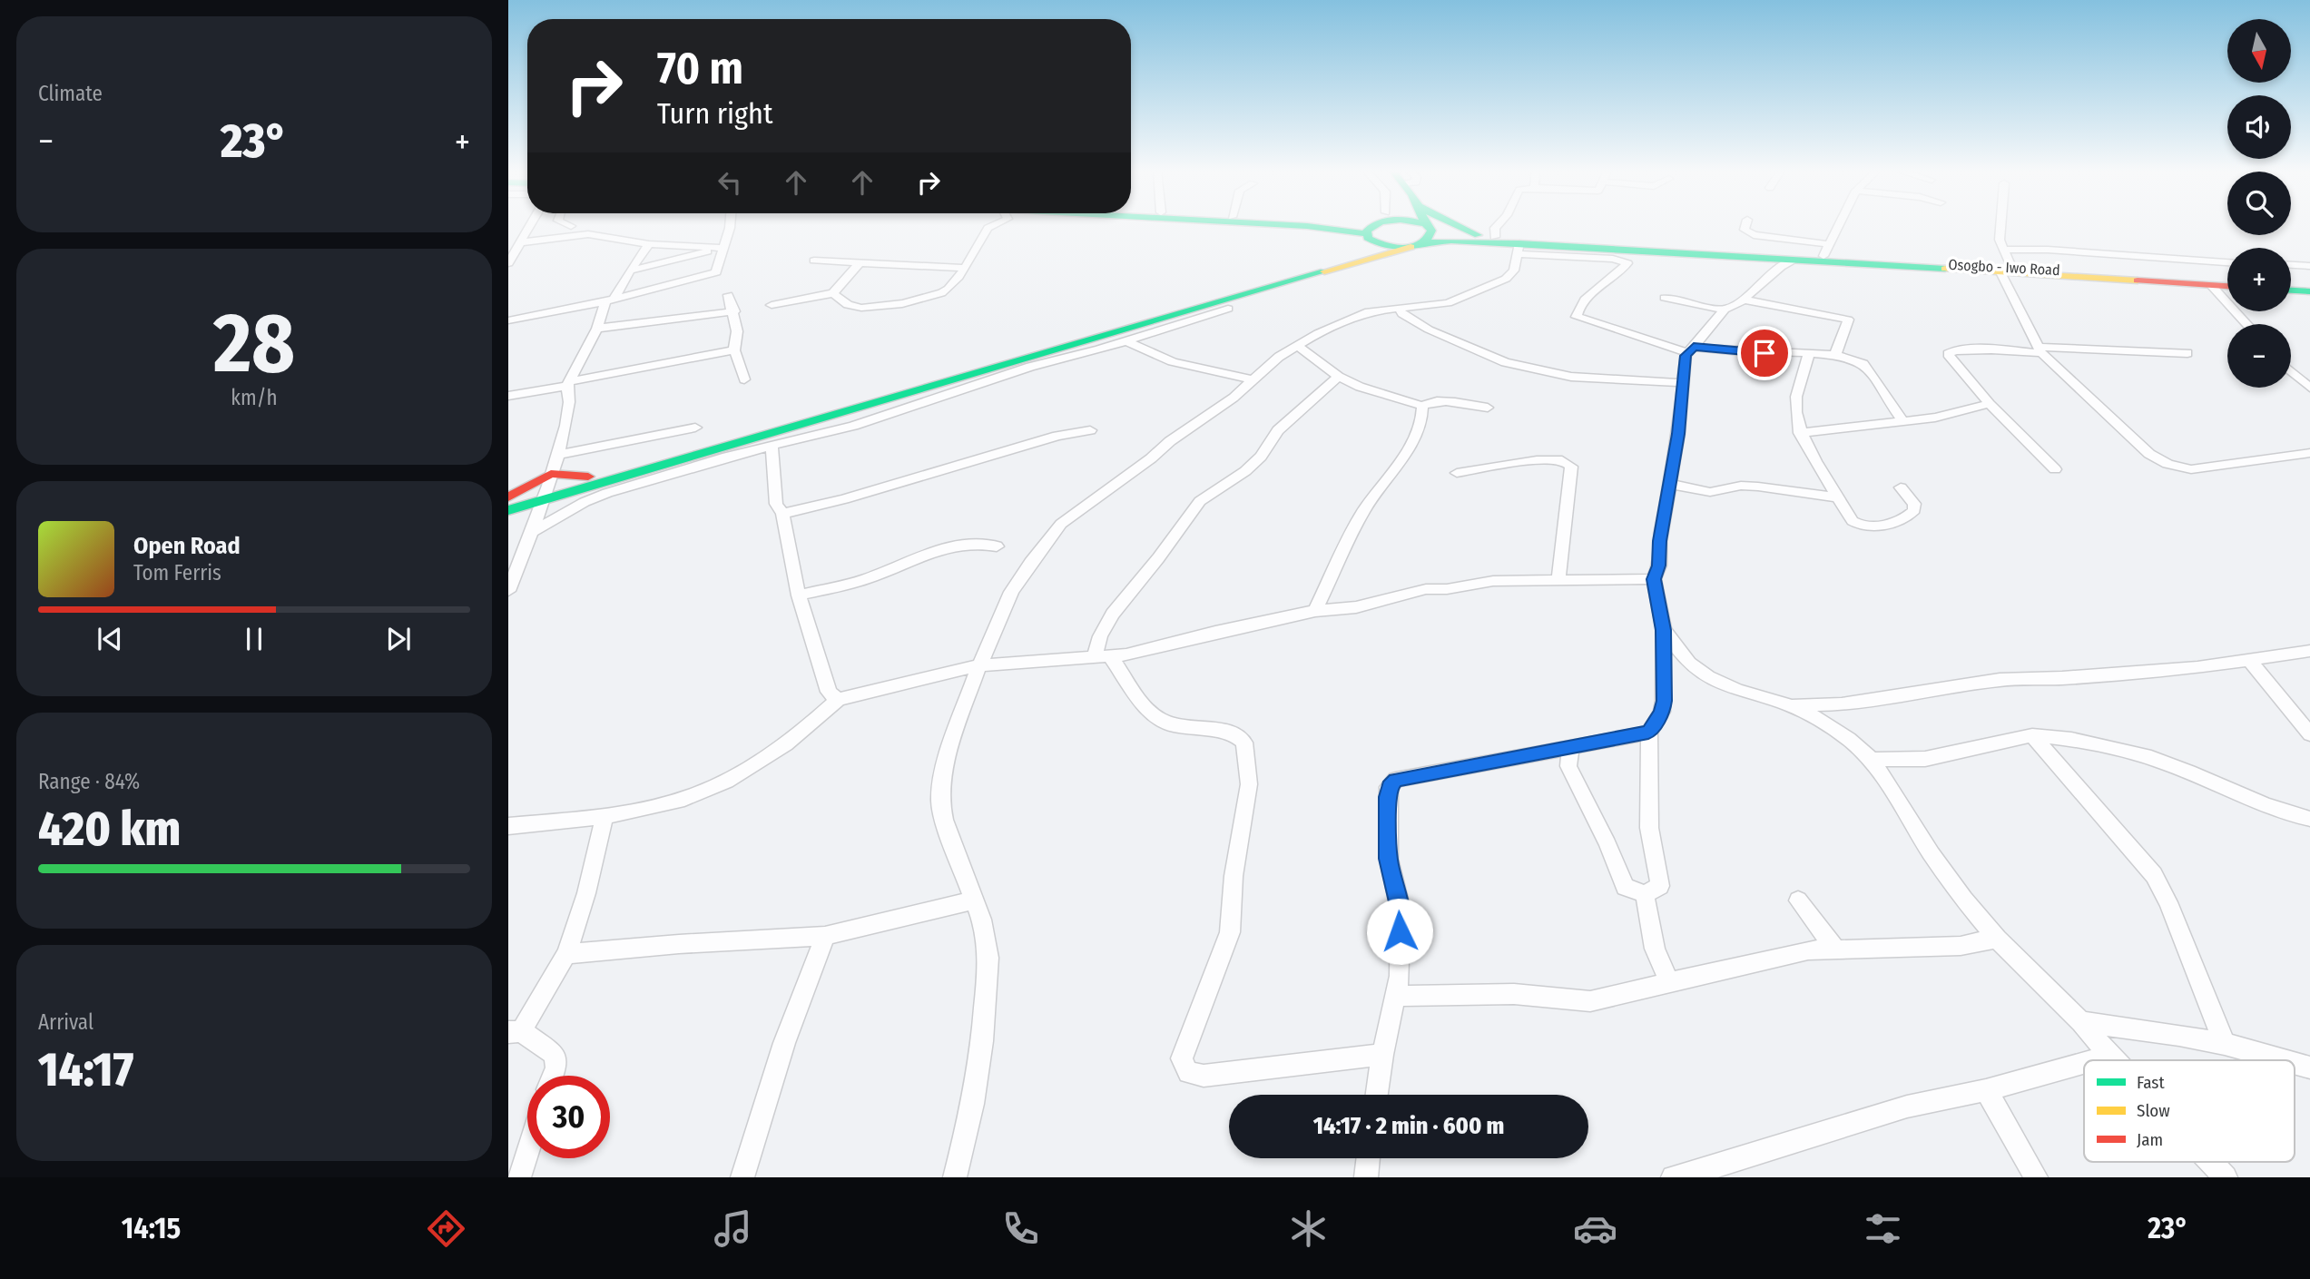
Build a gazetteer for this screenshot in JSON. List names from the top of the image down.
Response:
{
  "streets": {
    "main road": ["Osogbo - Iwo Road"]
  },
  "legend": ["Fast", "Slow", "Jam"],
  "north": "bottom",
  "page": {
    "tile": [
      "Climate",
      ["28", "km/h"],
      ["Range · 84%", "420 km"],
      ["Arrival", "14:17"]
    ],
    "map_buttons": ["+", "−"],
    "turn": ["70 m", "Turn right"],
    "heat": ["−", "23°", "+"],
    "song": ["Open Road", "Tom Ferris"],
    "limit": "30",
    "trip": "14:17 · 2 min · 600 m",
    "tabs": ["14:15", "23°"]
  }
}
